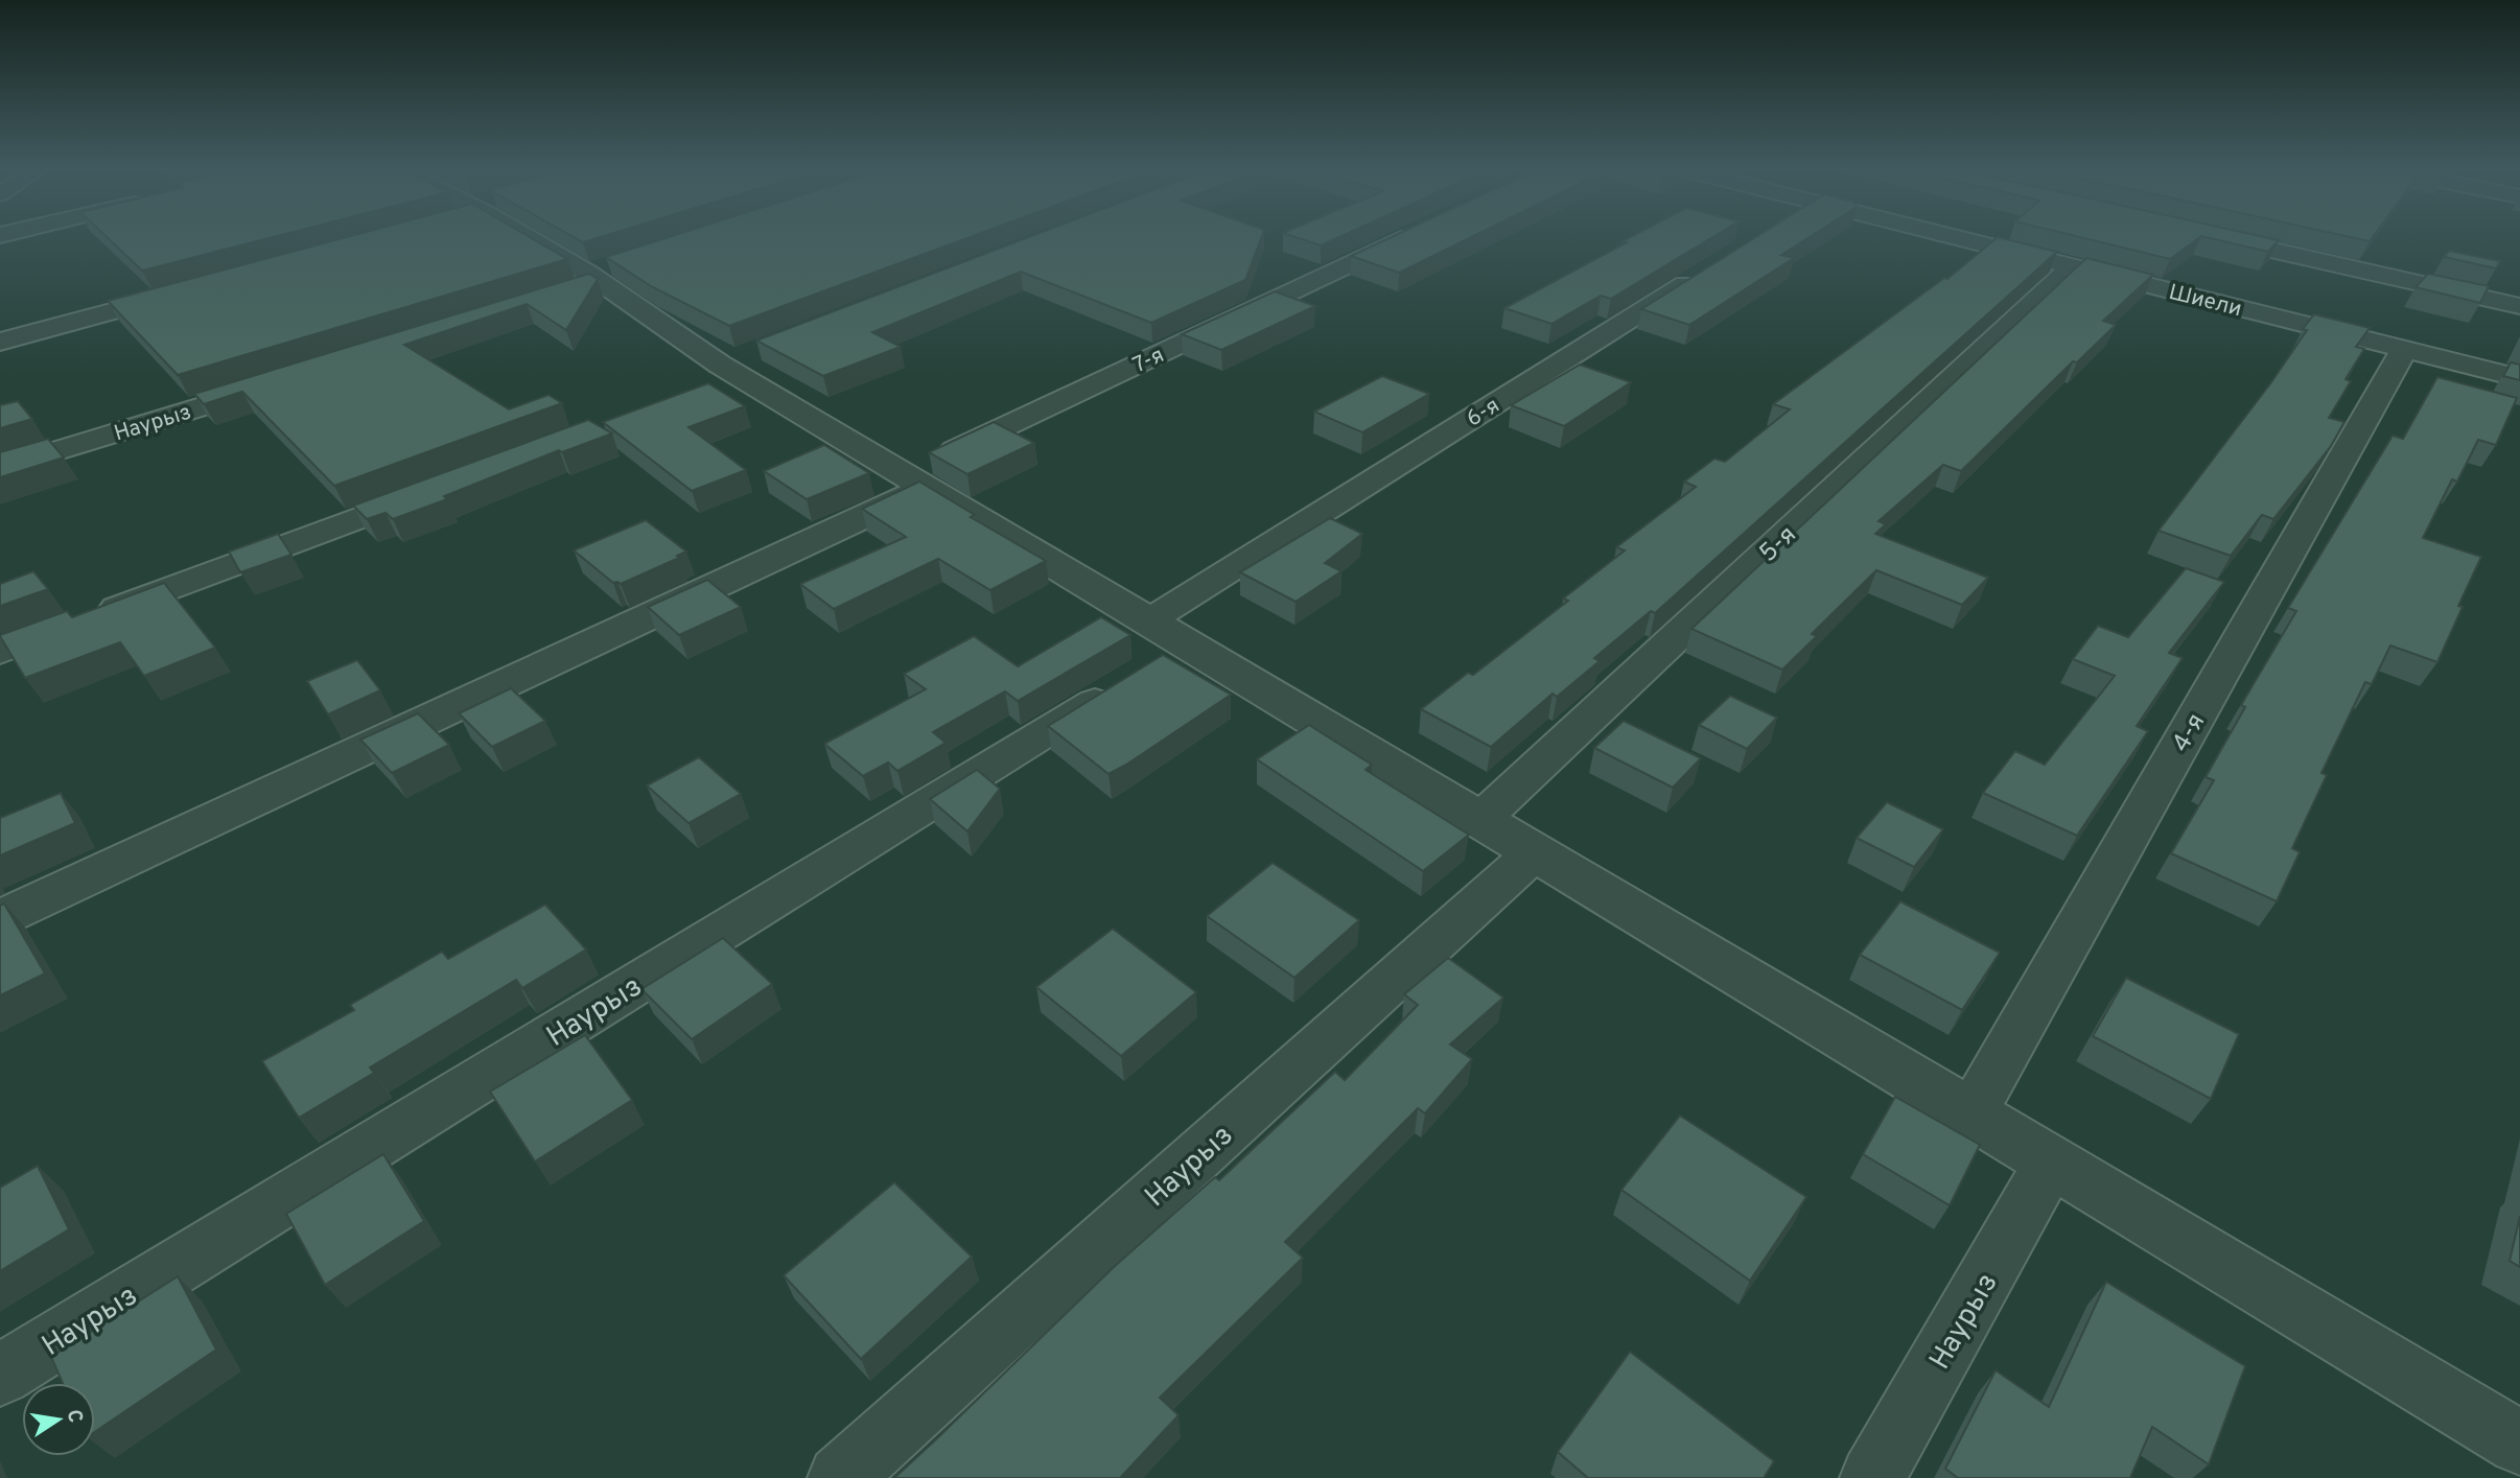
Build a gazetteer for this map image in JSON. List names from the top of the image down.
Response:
{
  "streets": {
    "street": [
      "Шиели",
      "7-я",
      "6-я",
      "Наурыз",
      "5-я",
      "4-я"
    ]
  },
  "crossings": [
    ["Шиели", "5-я"],
    ["Шиели", "4-я"],
    ["6-я", "Наурыз"]
  ],
  "north": "right"
}
